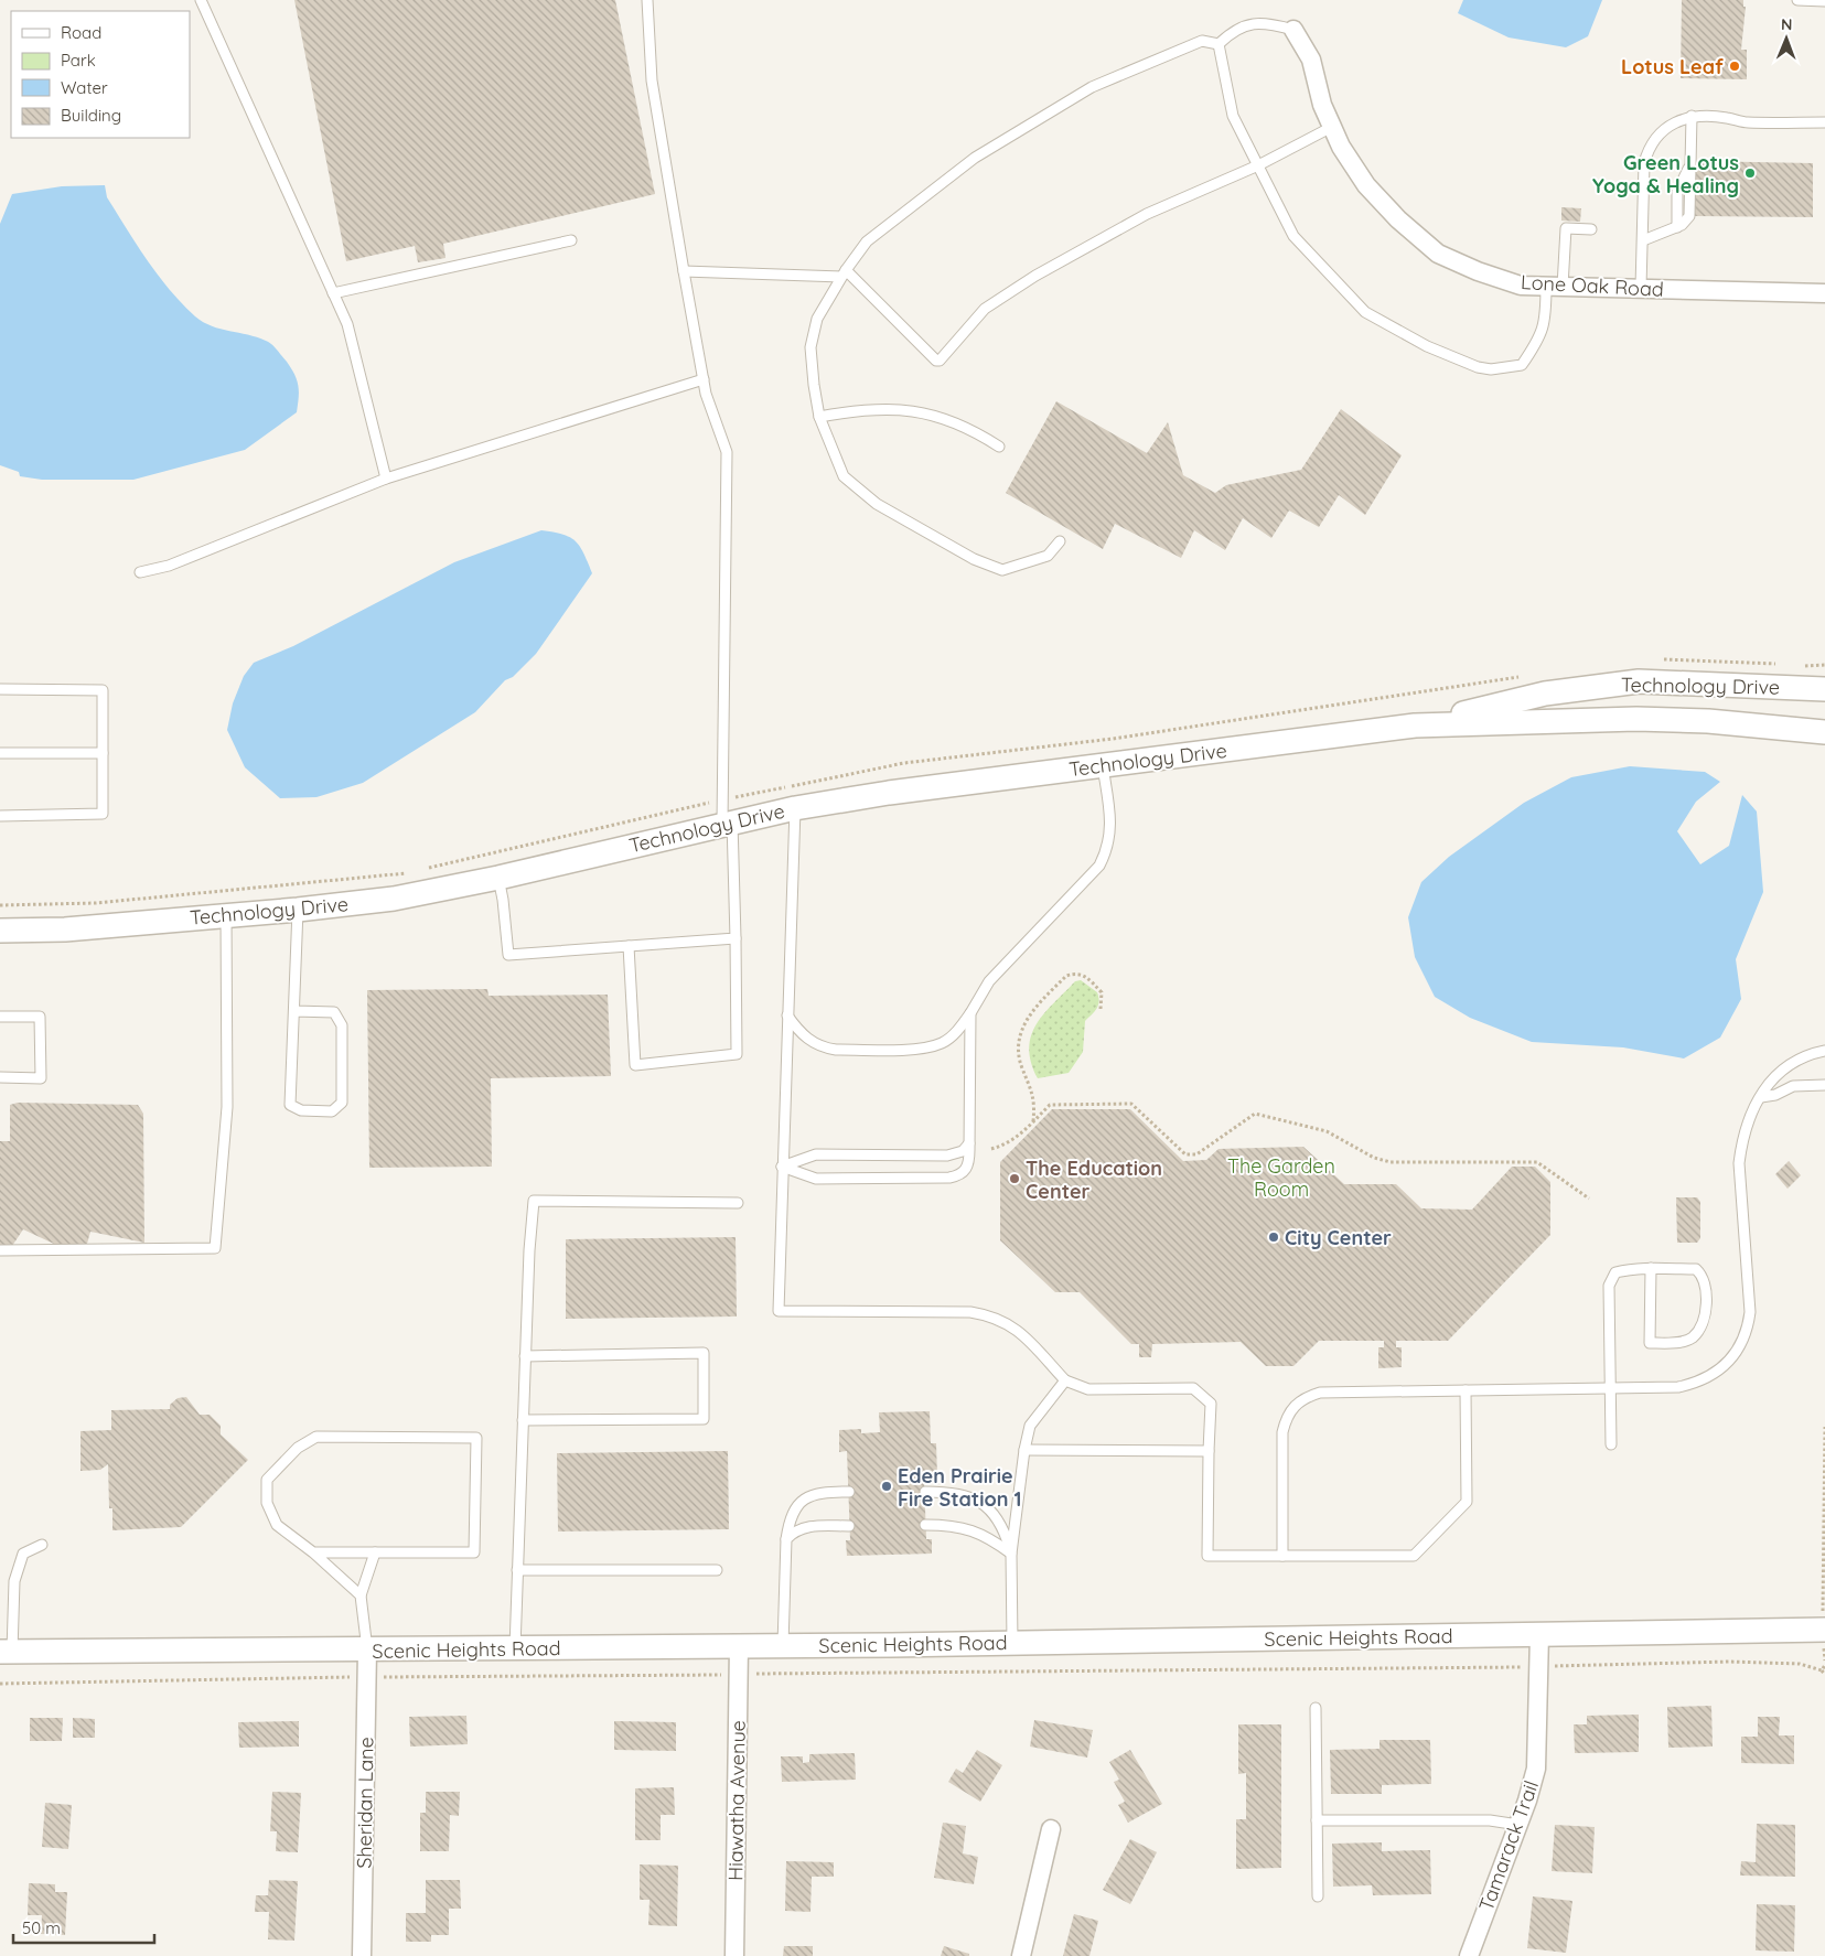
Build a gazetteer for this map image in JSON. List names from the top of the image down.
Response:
{
  "streets": {
    "street": [
      "Lone Oak Road",
      "Technology Drive",
      "Scenic Heights Road",
      "Hiawatha Avenue",
      "Sheridan Lane",
      "Tamarack Trail"
    ]
  },
  "crossings": [
    ["Scenic Heights Road", "Hiawatha Avenue"],
    ["Scenic Heights Road", "Sheridan Lane"],
    ["Scenic Heights Road", "Tamarack Trail"]
  ],
  "parks": ["The Garden Room"],
  "places": [
    "Lotus Leaf",
    "Green Lotus Yoga & Healing",
    "The Education Center",
    "City Center",
    "Eden Prairie Fire Station 1"
  ],
  "legend": [
    "Road",
    "Park",
    "Water",
    "Building"
  ],
  "scale_bar": "50 m",
  "north": "top"
}
